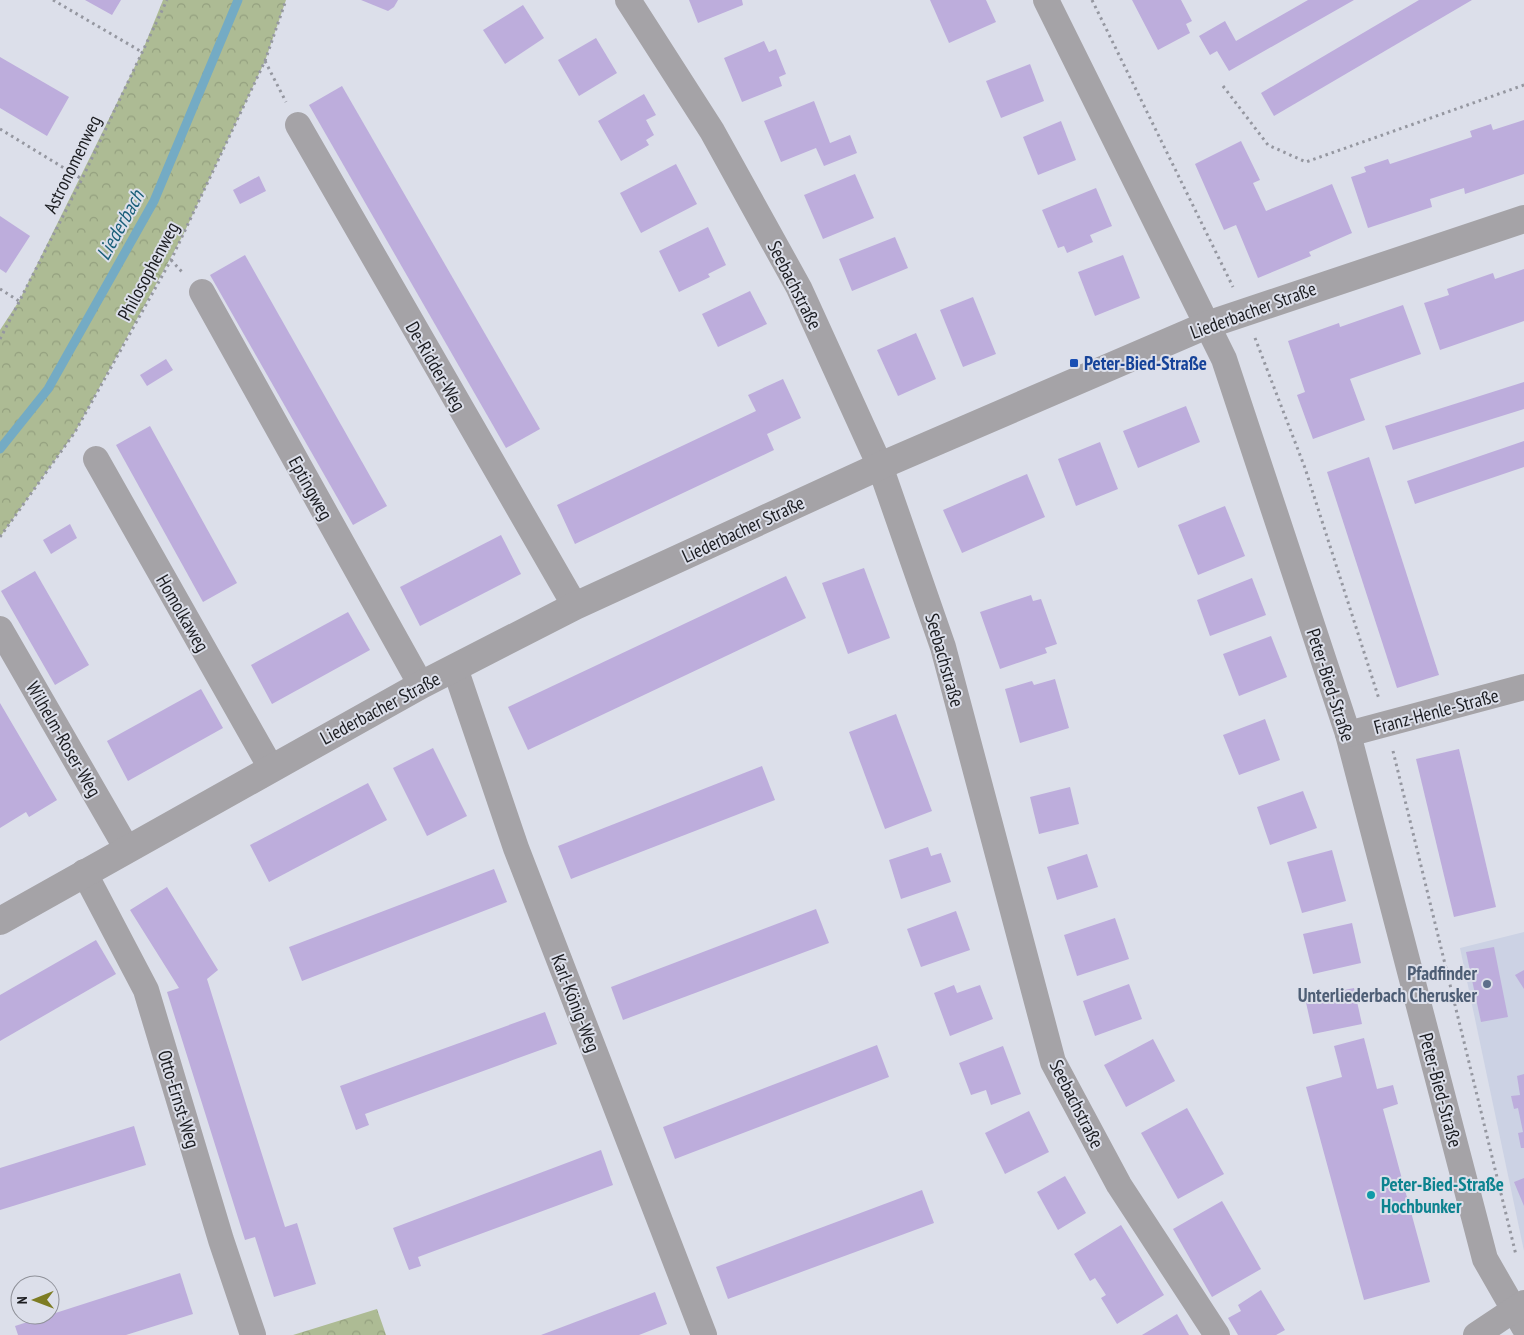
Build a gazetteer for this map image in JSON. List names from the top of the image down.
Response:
{
  "streets": {
    "street": [
      "Seebachstraße",
      "Liederbacher Straße",
      "De-Ridder-Weg",
      "Eptingweg",
      "Homolkaweg",
      "Peter-Bied-Straße",
      "Franz-Henle-Straße",
      "Wilhelm-Roser-Weg",
      "Karl-König-Weg",
      "Otto-Ernst-Weg"
    ],
    "path": ["Astronomenweg", "Philosophenweg"]
  },
  "crossings": [
    ["Seebachstraße", "Liederbacher Straße"],
    ["Liederbacher Straße", "De-Ridder-Weg"],
    ["Liederbacher Straße", "Eptingweg"],
    ["Liederbacher Straße", "Homolkaweg"],
    ["Liederbacher Straße", "Peter-Bied-Straße"],
    ["Liederbacher Straße", "Wilhelm-Roser-Weg"],
    ["Liederbacher Straße", "Karl-König-Weg"],
    ["Liederbacher Straße", "Otto-Ernst-Weg"],
    ["Peter-Bied-Straße", "Franz-Henle-Straße"]
  ],
  "water": ["Liederbach"],
  "places": {
    "transit": ["Peter-Bied-Straße"],
    "other": ["Pfadfinder Unterliederbach Cherusker", "Peter-Bied-Straße Hochbunker"]
  },
  "north": "left"
}
